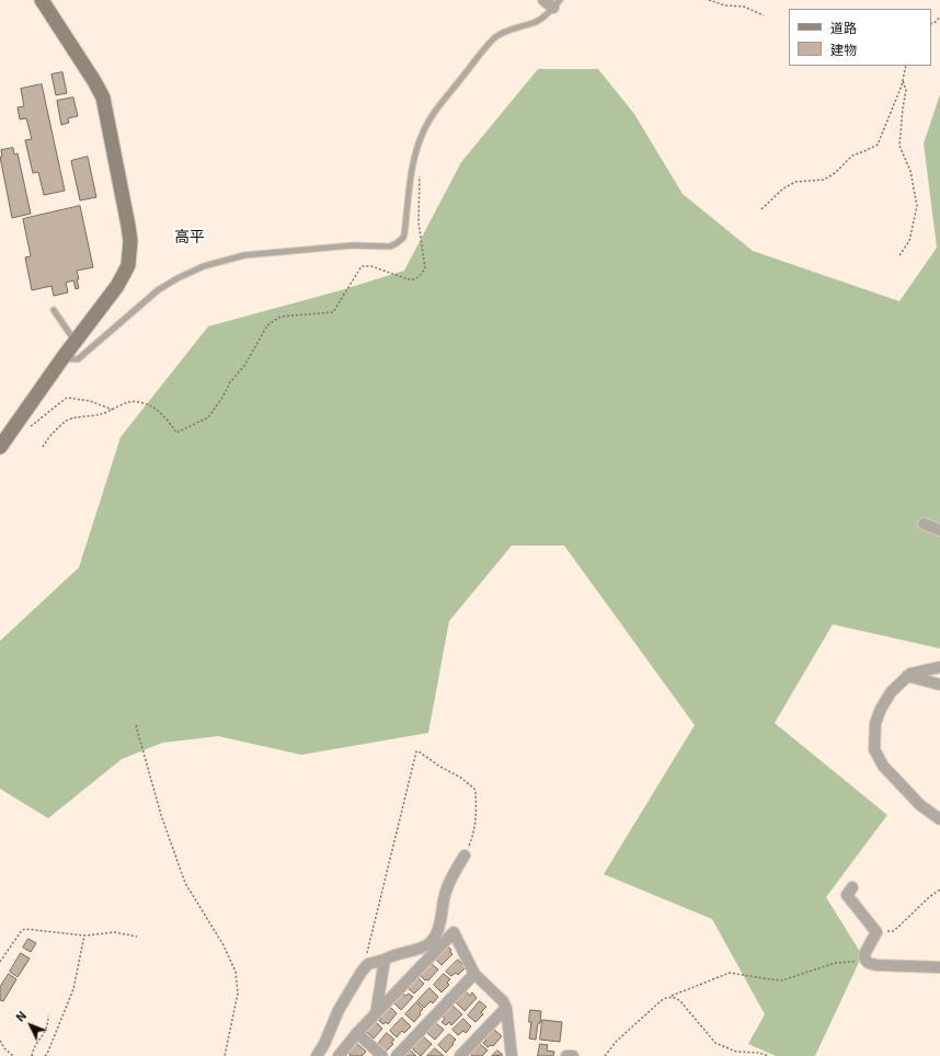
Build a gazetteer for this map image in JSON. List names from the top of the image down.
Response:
{
  "districts": ["高平"],
  "legend": ["道路", "建物"],
  "north": "top left"
}
